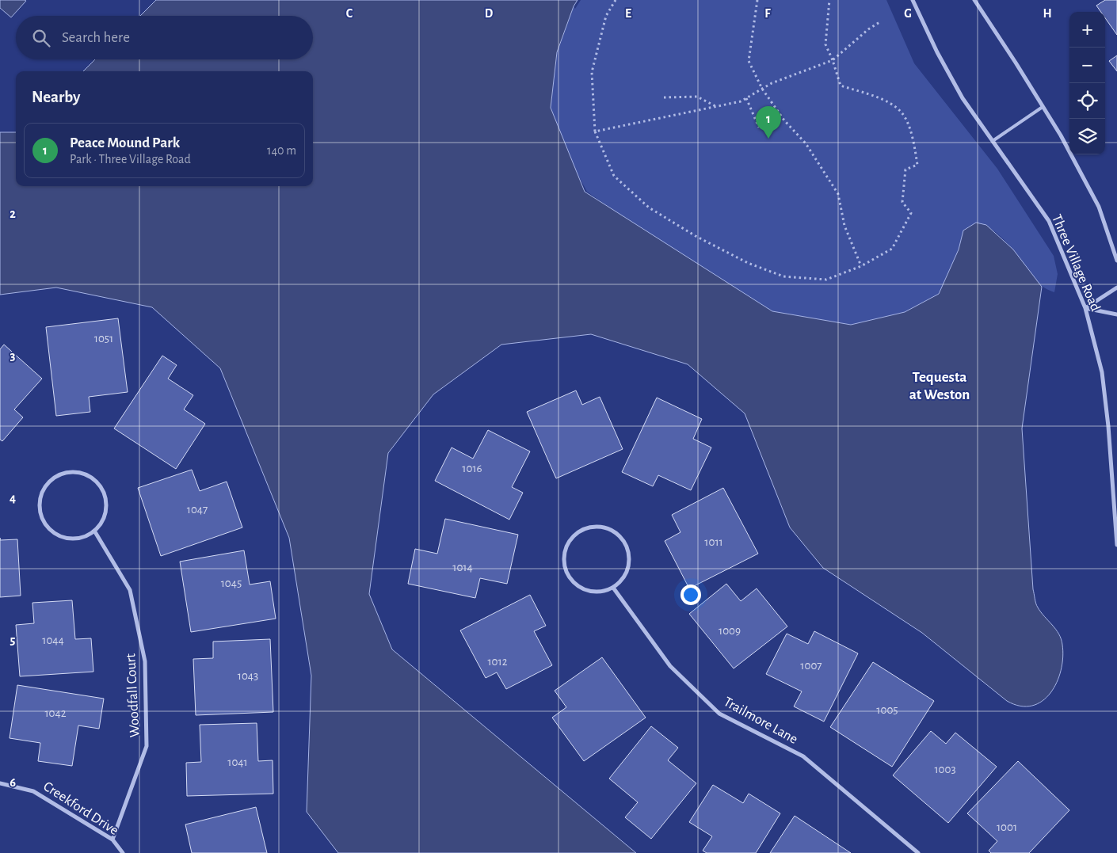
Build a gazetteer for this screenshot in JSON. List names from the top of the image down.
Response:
{
  "streets": {
    "street": [
      "Three Village Road",
      "Woodfall Court",
      "Trailmore Lane",
      "Creekford Drive"
    ]
  },
  "crossings": [
    ["Woodfall Court", "Creekford Drive"]
  ],
  "districts": ["Tequesta at Weston"],
  "house_numbers": [
    "1051",
    "1016",
    "1047",
    "1011",
    "1014",
    "1045",
    "1009",
    "1044",
    "1012",
    "1007",
    "1043",
    "1005",
    "1042",
    "1041",
    "1003",
    "1001"
  ],
  "page": {
    "map_buttons": ["+", "−"],
    "search": "Search here",
    "heading": "Nearby",
    "pins": "1",
    "list": [
      {
        "mark": "1",
        "name": "Peace Mound Park",
        "note": "Park · Three Village Road",
        "value": "140 m"
      }
    ]
  },
  "grid": {
    "columns": [
      "C",
      "D",
      "E",
      "F",
      "G",
      "H"
    ],
    "rows": [
      "2",
      "3",
      "4",
      "5",
      "6"
    ]
  }
}
